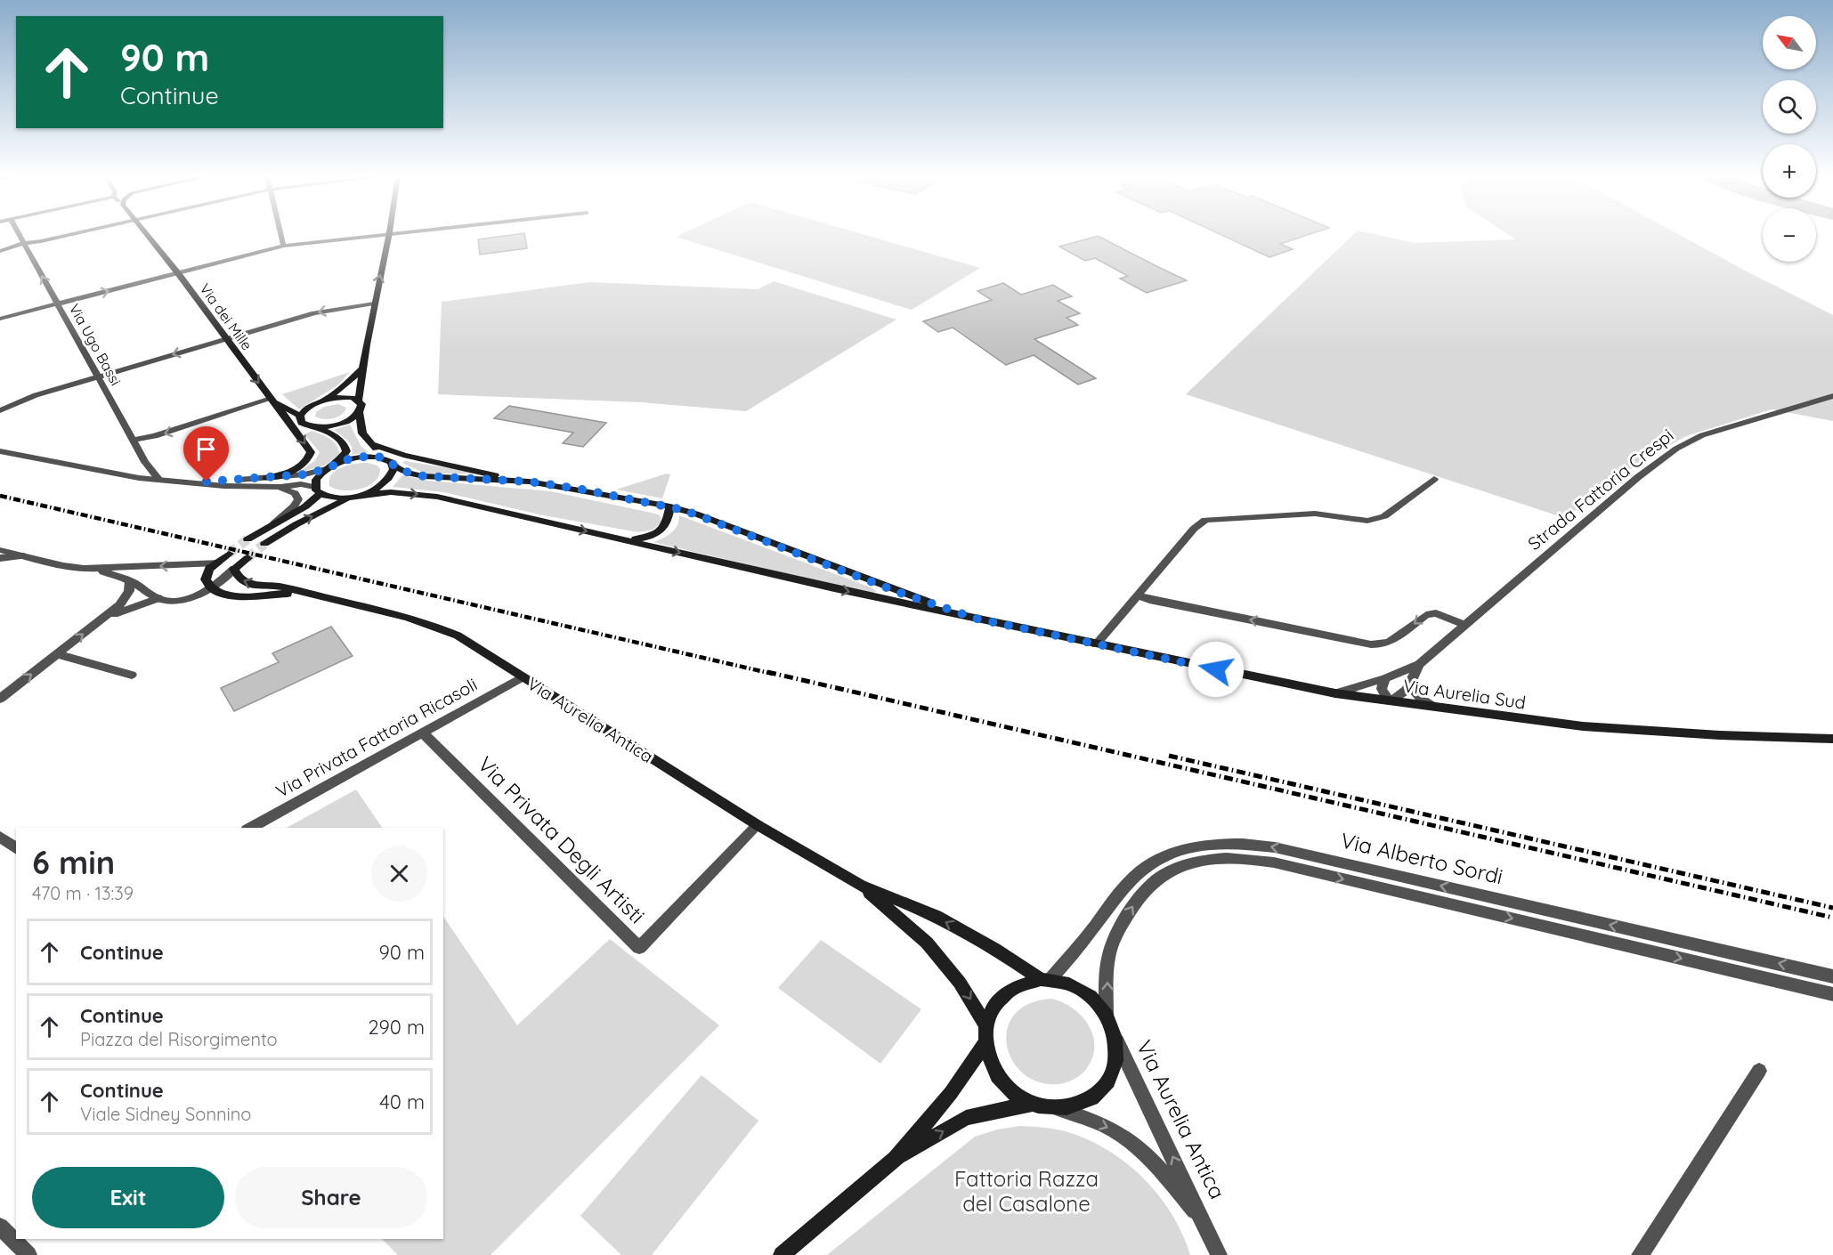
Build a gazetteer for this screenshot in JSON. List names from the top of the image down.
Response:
{
  "streets": {
    "main road": ["Via dei Mille", "Via Aurelia Sud", "Via Aurelia Antica"],
    "street": [
      "Via Ugo Bassi",
      "Strada Fattoria Crespi",
      "Via Privata Fattoria Ricasoli",
      "Via Privata Degli Artisti",
      "Via Alberto Sordi"
    ]
  },
  "crossings": [
    ["Strada Fattoria Crespi", "Via Aurelia Sud"],
    ["Via Aurelia Antica", "Via Privata Fattoria Ricasoli"],
    ["Via Aurelia Antica", "Via Privata Degli Artisti"],
    ["Via Aurelia Antica", "Via Alberto Sordi"],
    ["Via Privata Fattoria Ricasoli", "Via Privata Degli Artisti"]
  ],
  "parks": ["Fattoria Razza del Casalone"],
  "north": "top left",
  "page": {
    "map_buttons": ["+", "−"],
    "turn": ["90 m", "Continue"],
    "heading": ["6 min", "470 m · 13:39"],
    "list": [
      {
        "name": "Continue",
        "value": "90 m"
      },
      {
        "name": "Continue",
        "note": "Piazza del Risorgimento",
        "value": "290 m"
      },
      {
        "name": "Continue",
        "note": "Viale Sidney Sonnino",
        "value": "40 m"
      }
    ],
    "buttons": ["Exit", "Share"]
  }
}
